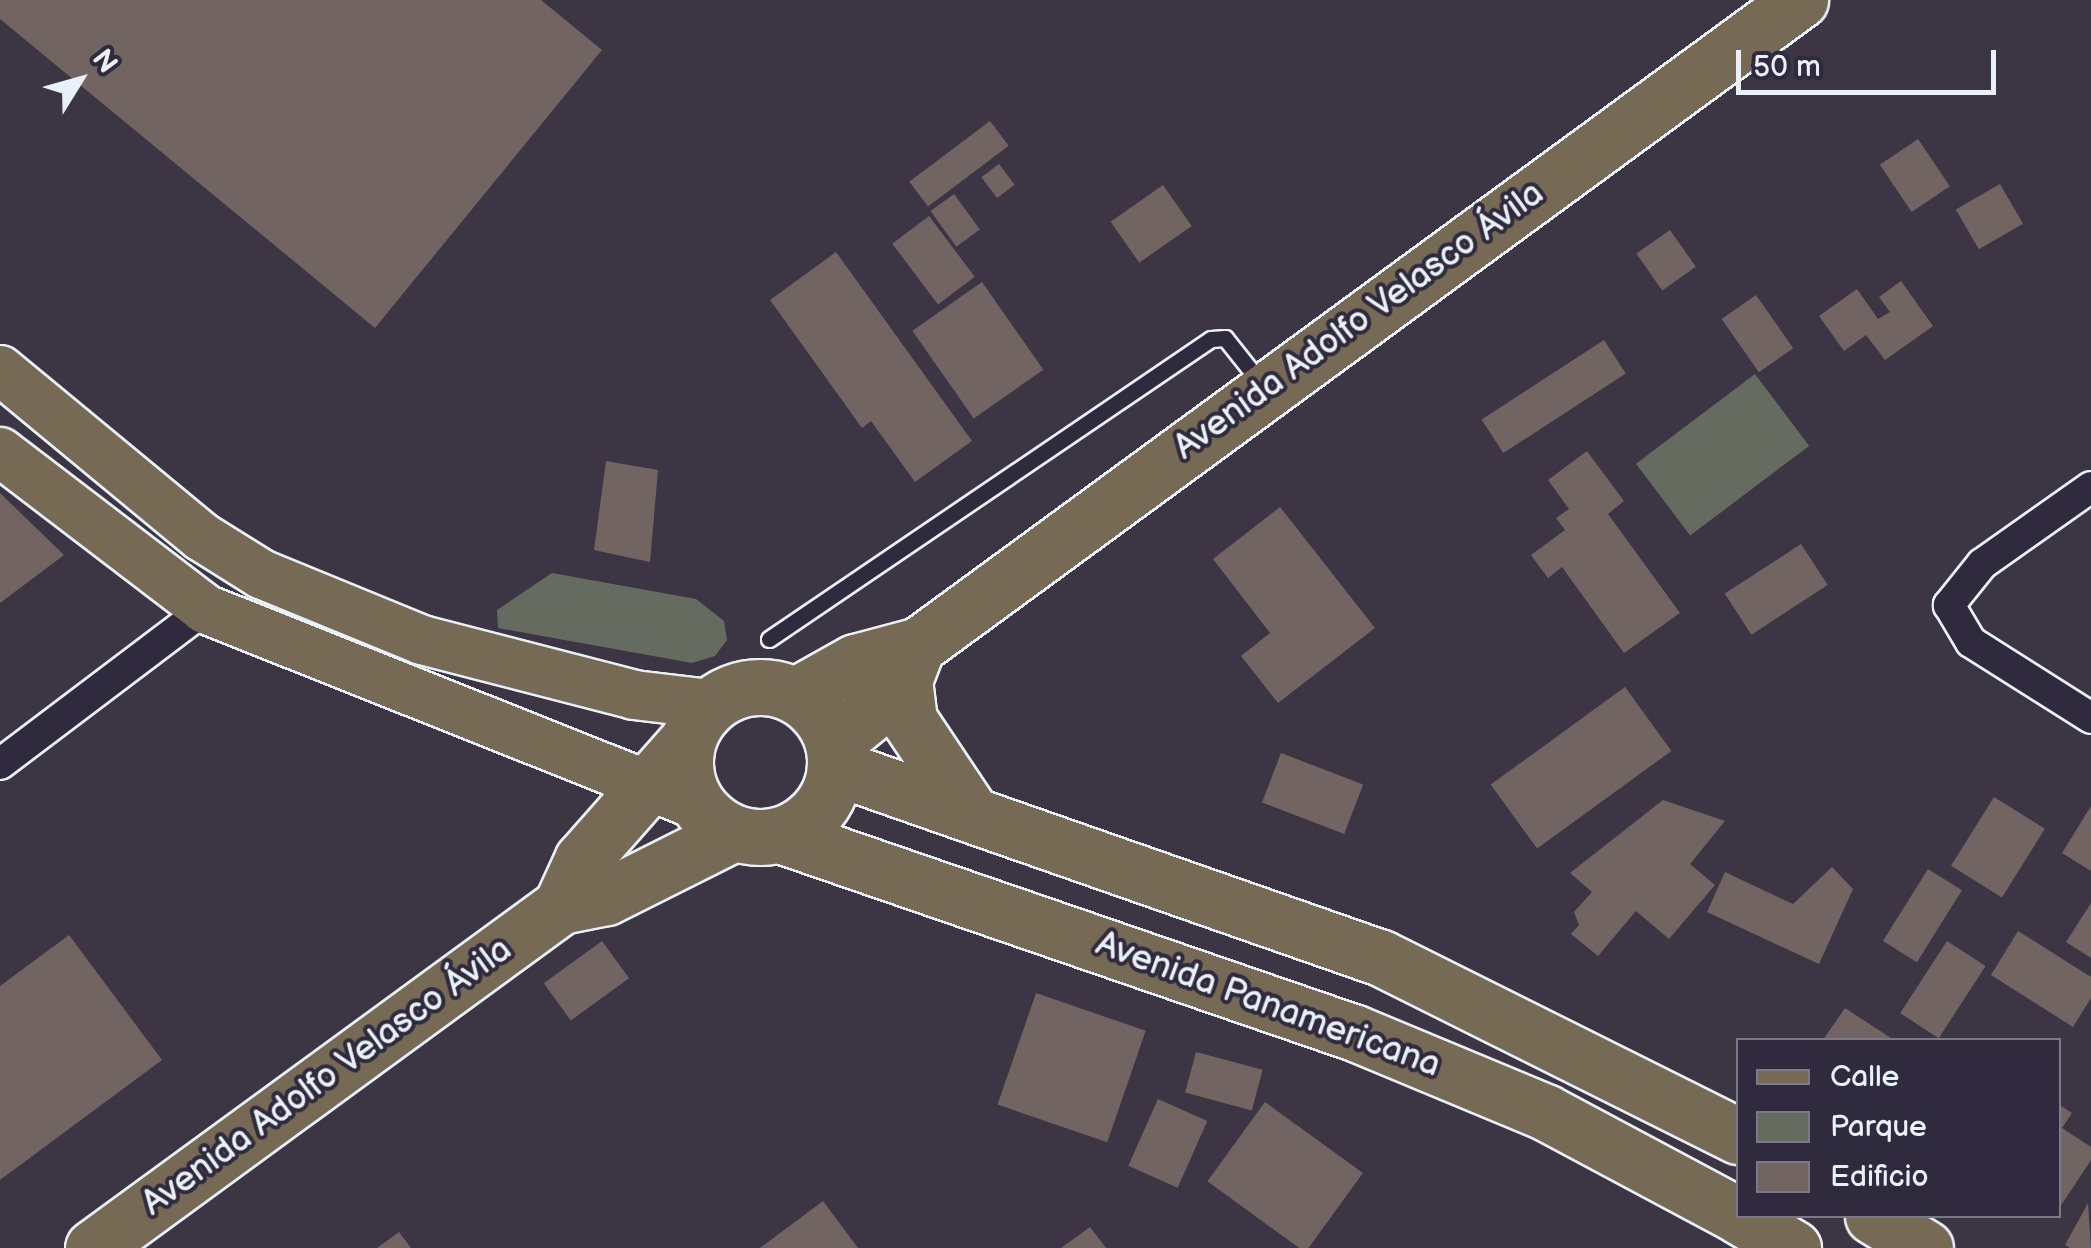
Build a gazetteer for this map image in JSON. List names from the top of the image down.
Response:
{
  "streets": {
    "highway": ["Avenida Adolfo Velasco Ávila", "Avenida Panamericana"]
  },
  "crossings": [
    ["Avenida Adolfo Velasco Ávila", "Avenida Panamericana"]
  ],
  "legend": ["Calle", "Parque", "Edificio"],
  "scale_bar": "50 m",
  "north": "top right"
}
